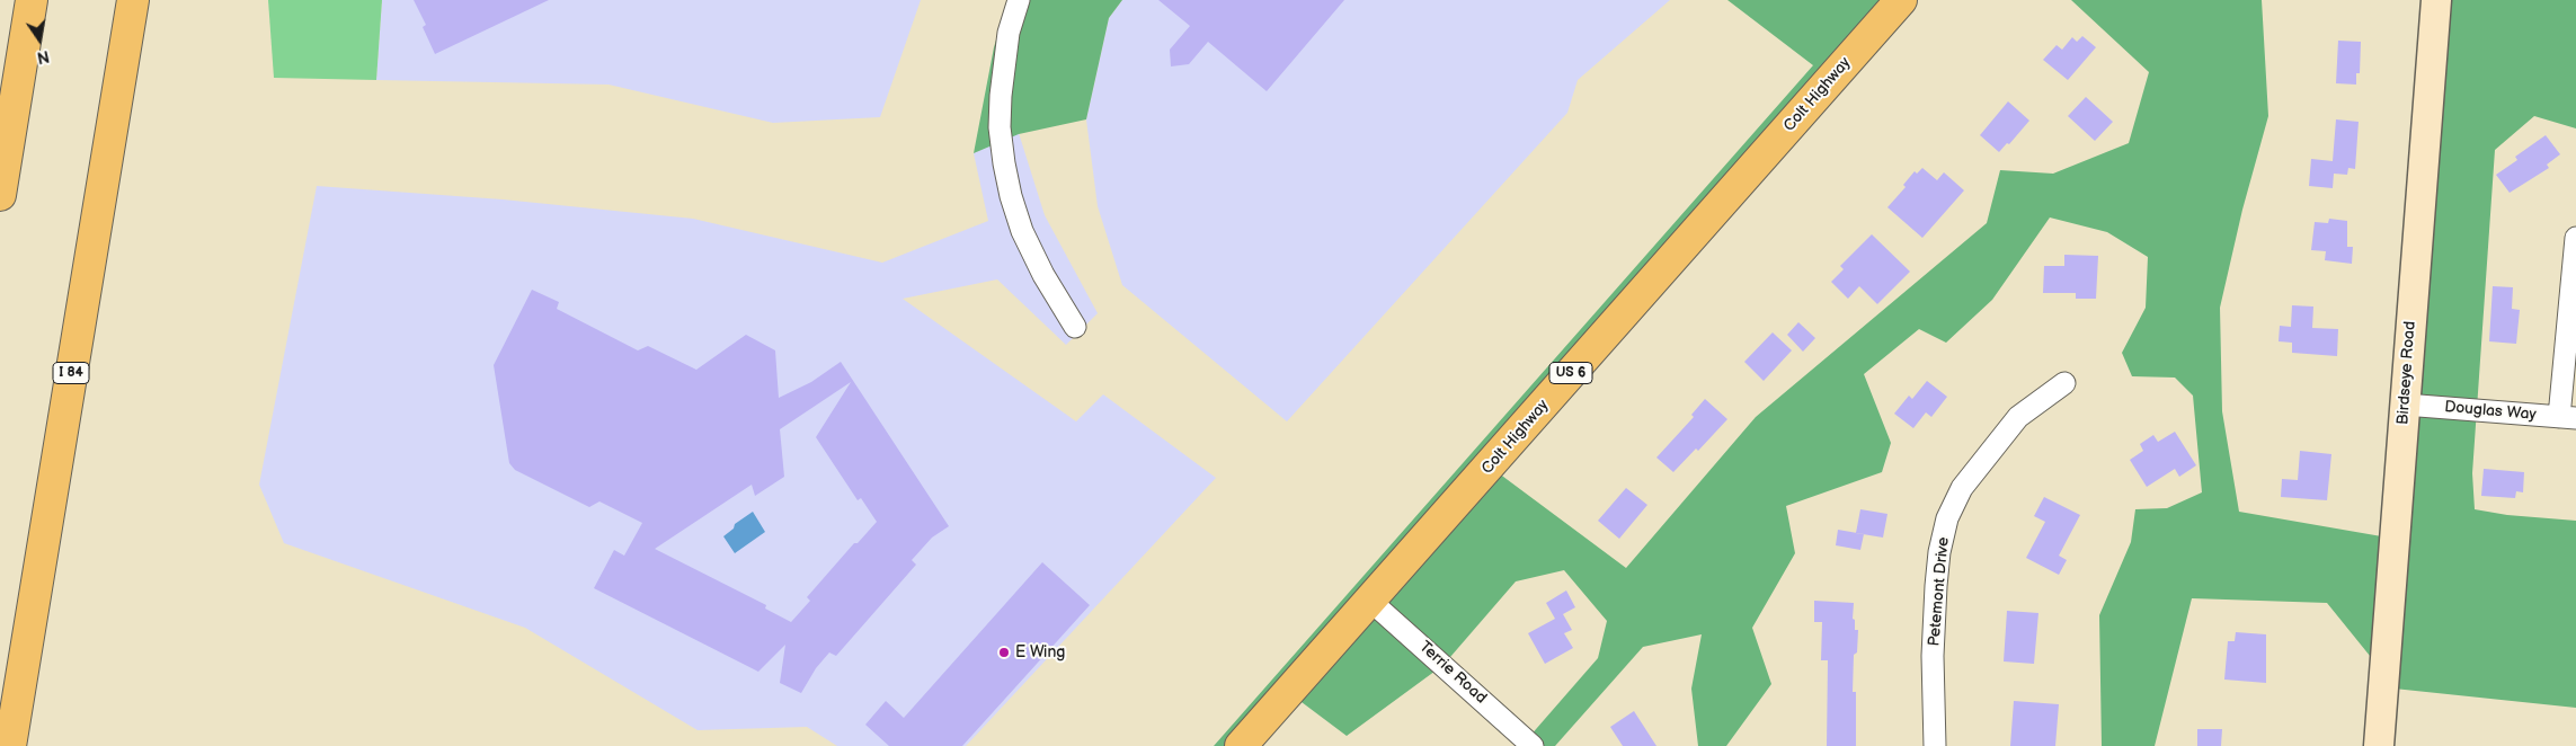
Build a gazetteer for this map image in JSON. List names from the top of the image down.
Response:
{
  "streets": {
    "highway": ["Colt Highway", "I 84", "US 6"],
    "main road": ["Birdseye Road"],
    "street": ["Douglas Way", "Petemont Drive", "Terrie Road"]
  },
  "crossings": [
    ["Colt Highway", "Terrie Road"],
    ["Birdseye Road", "Douglas Way"]
  ],
  "places": ["E Wing"],
  "north": "bottom"
}
